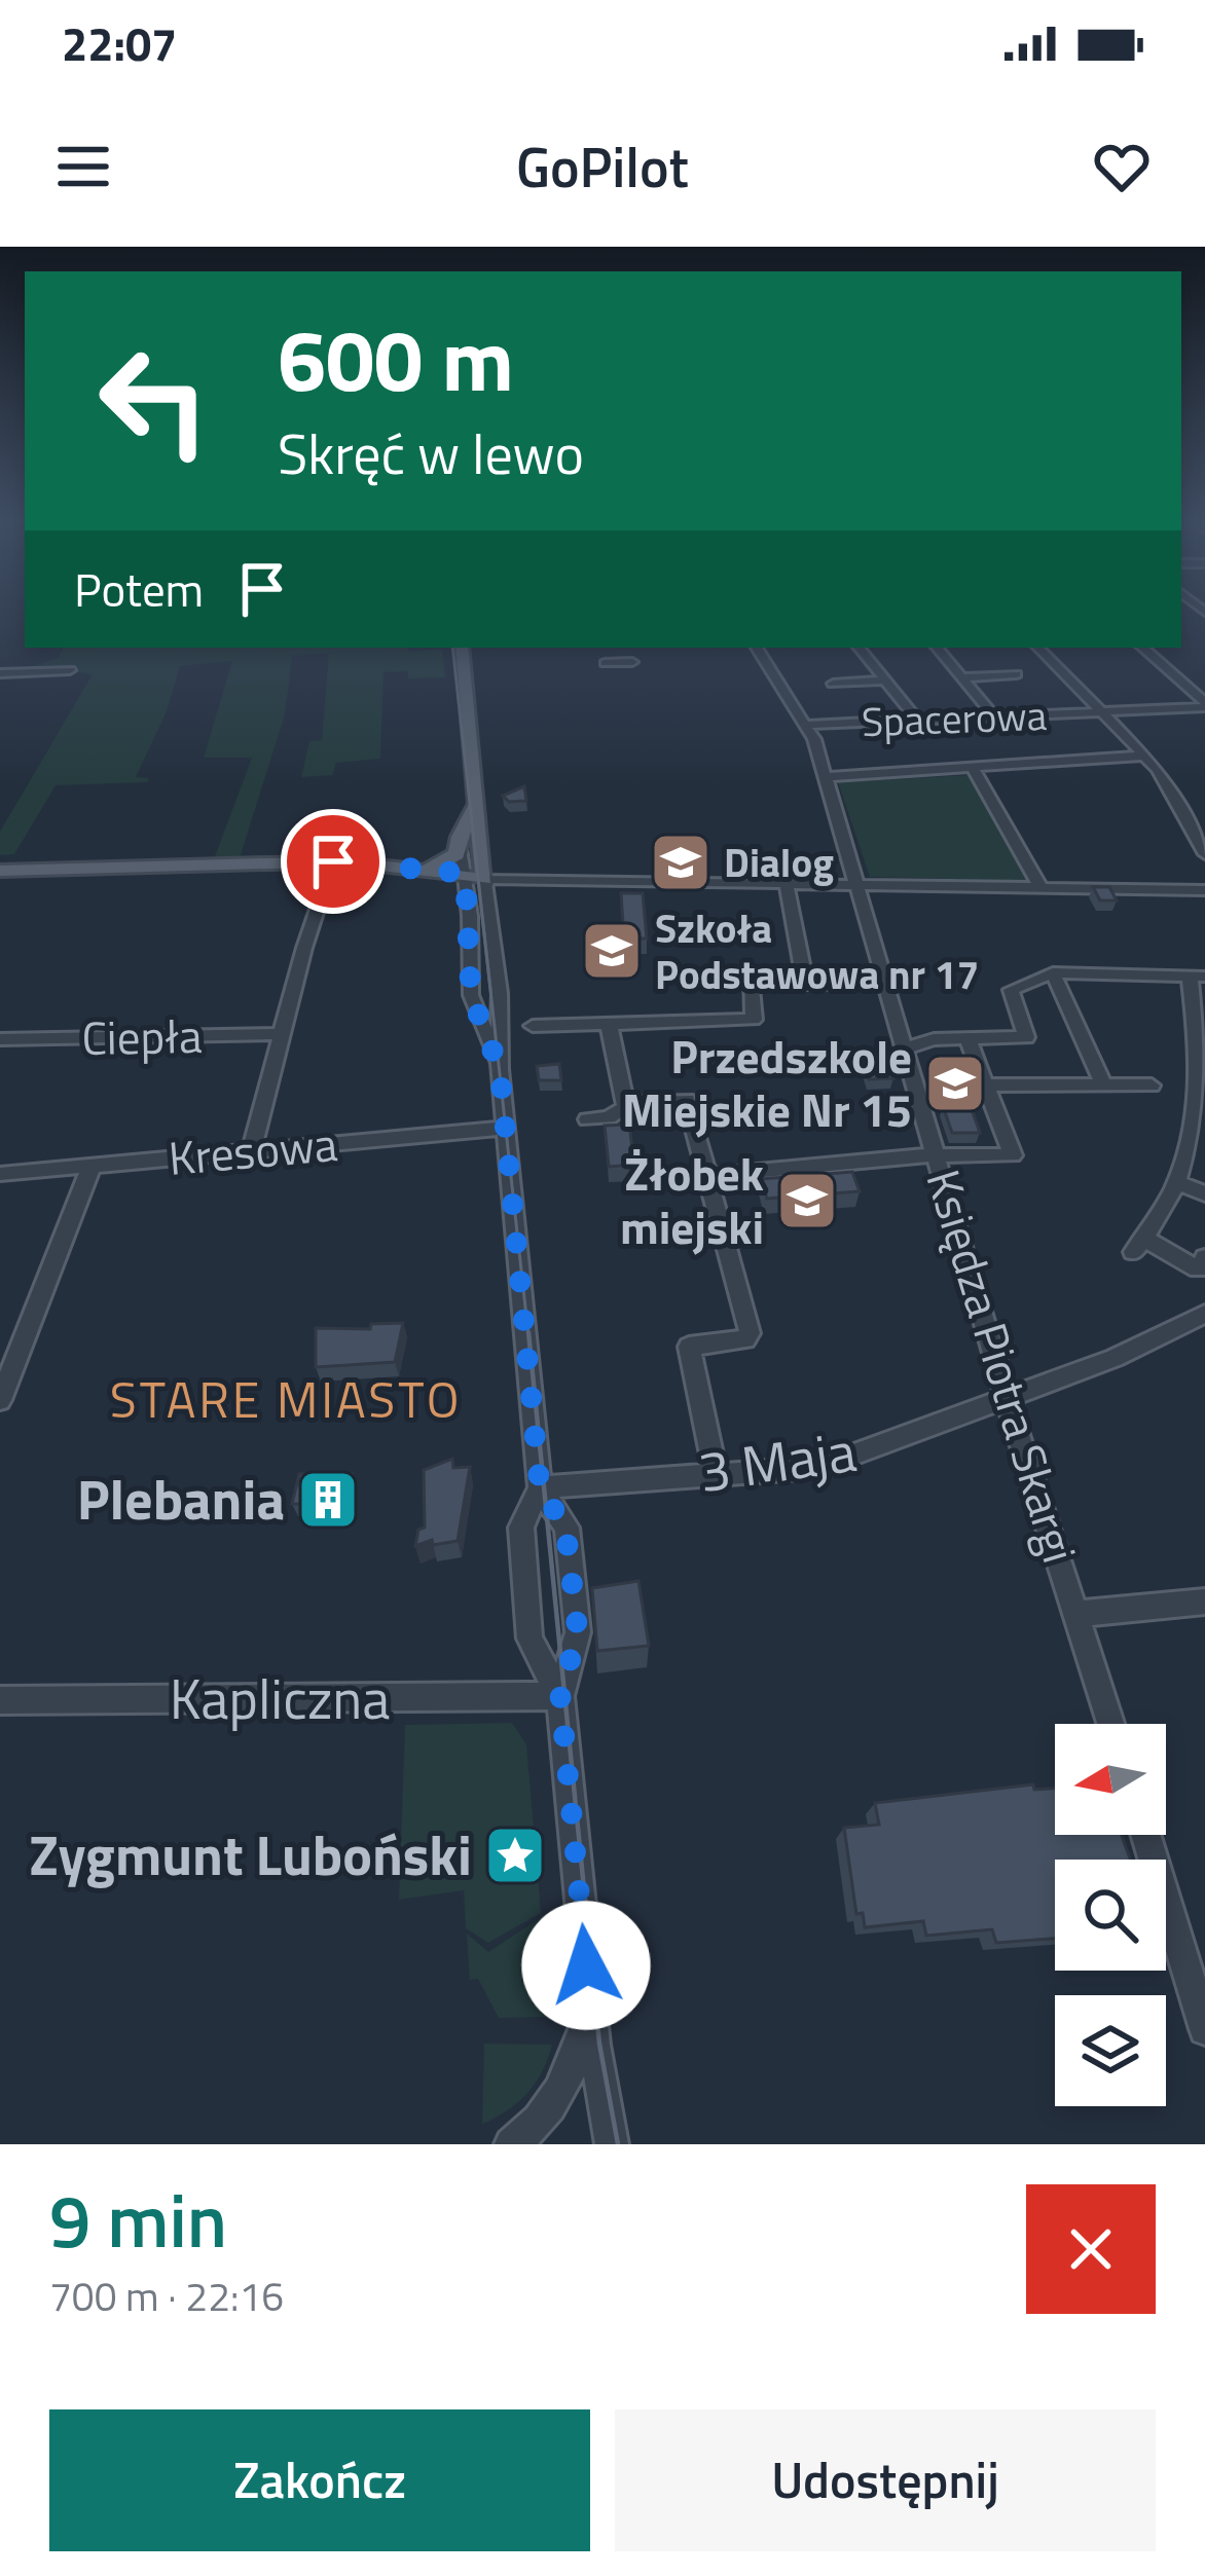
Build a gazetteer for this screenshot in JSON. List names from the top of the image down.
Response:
{
  "streets": {
    "street": [
      "Spacerowa",
      "Ciepła",
      "Kresowa",
      "Księdza Piotra Skargi",
      "3 Maja",
      "Kapliczna"
    ]
  },
  "crossings": [
    ["Spacerowa", "Księdza Piotra Skargi"],
    ["Księdza Piotra Skargi", "3 Maja"]
  ],
  "districts": ["STARE MIASTO"],
  "places": {
    "school or university": [
      "Dialog",
      "Szkoła Podstawowa nr 17",
      "Przedszkole Miejskie Nr 15",
      "Żłobek miejski"
    ],
    "building": ["Plebania"],
    "place": ["Zygmunt Luboński"]
  },
  "north": "left",
  "page": {
    "status": "22:07",
    "header": "GoPilot",
    "turn": ["600 m", "Skręć w lewo"],
    "then": "Potem",
    "heading": ["9 min", "700 m · 22:16"],
    "buttons": ["Zakończ", "Udostępnij"]
  }
}
